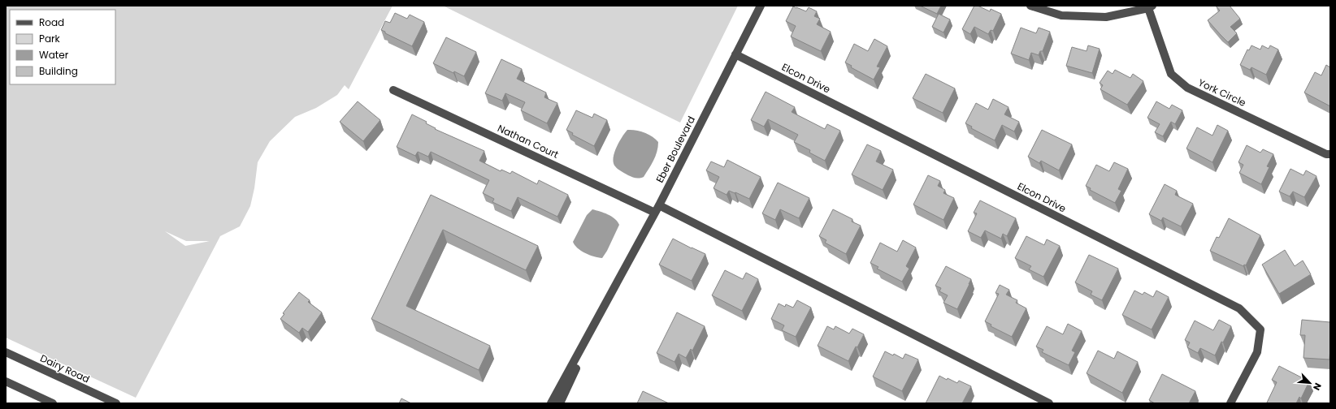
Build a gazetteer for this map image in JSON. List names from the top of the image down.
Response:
{
  "streets": {
    "street": [
      "Elcon Drive",
      "York Circle",
      "Nathan Court",
      "Eber Boulevard",
      "Dairy Road"
    ]
  },
  "crossings": [
    ["Elcon Drive", "Eber Boulevard"],
    ["Nathan Court", "Eber Boulevard"]
  ],
  "legend": [
    "Road",
    "Park",
    "Water",
    "Building"
  ],
  "north": "bottom right"
}
